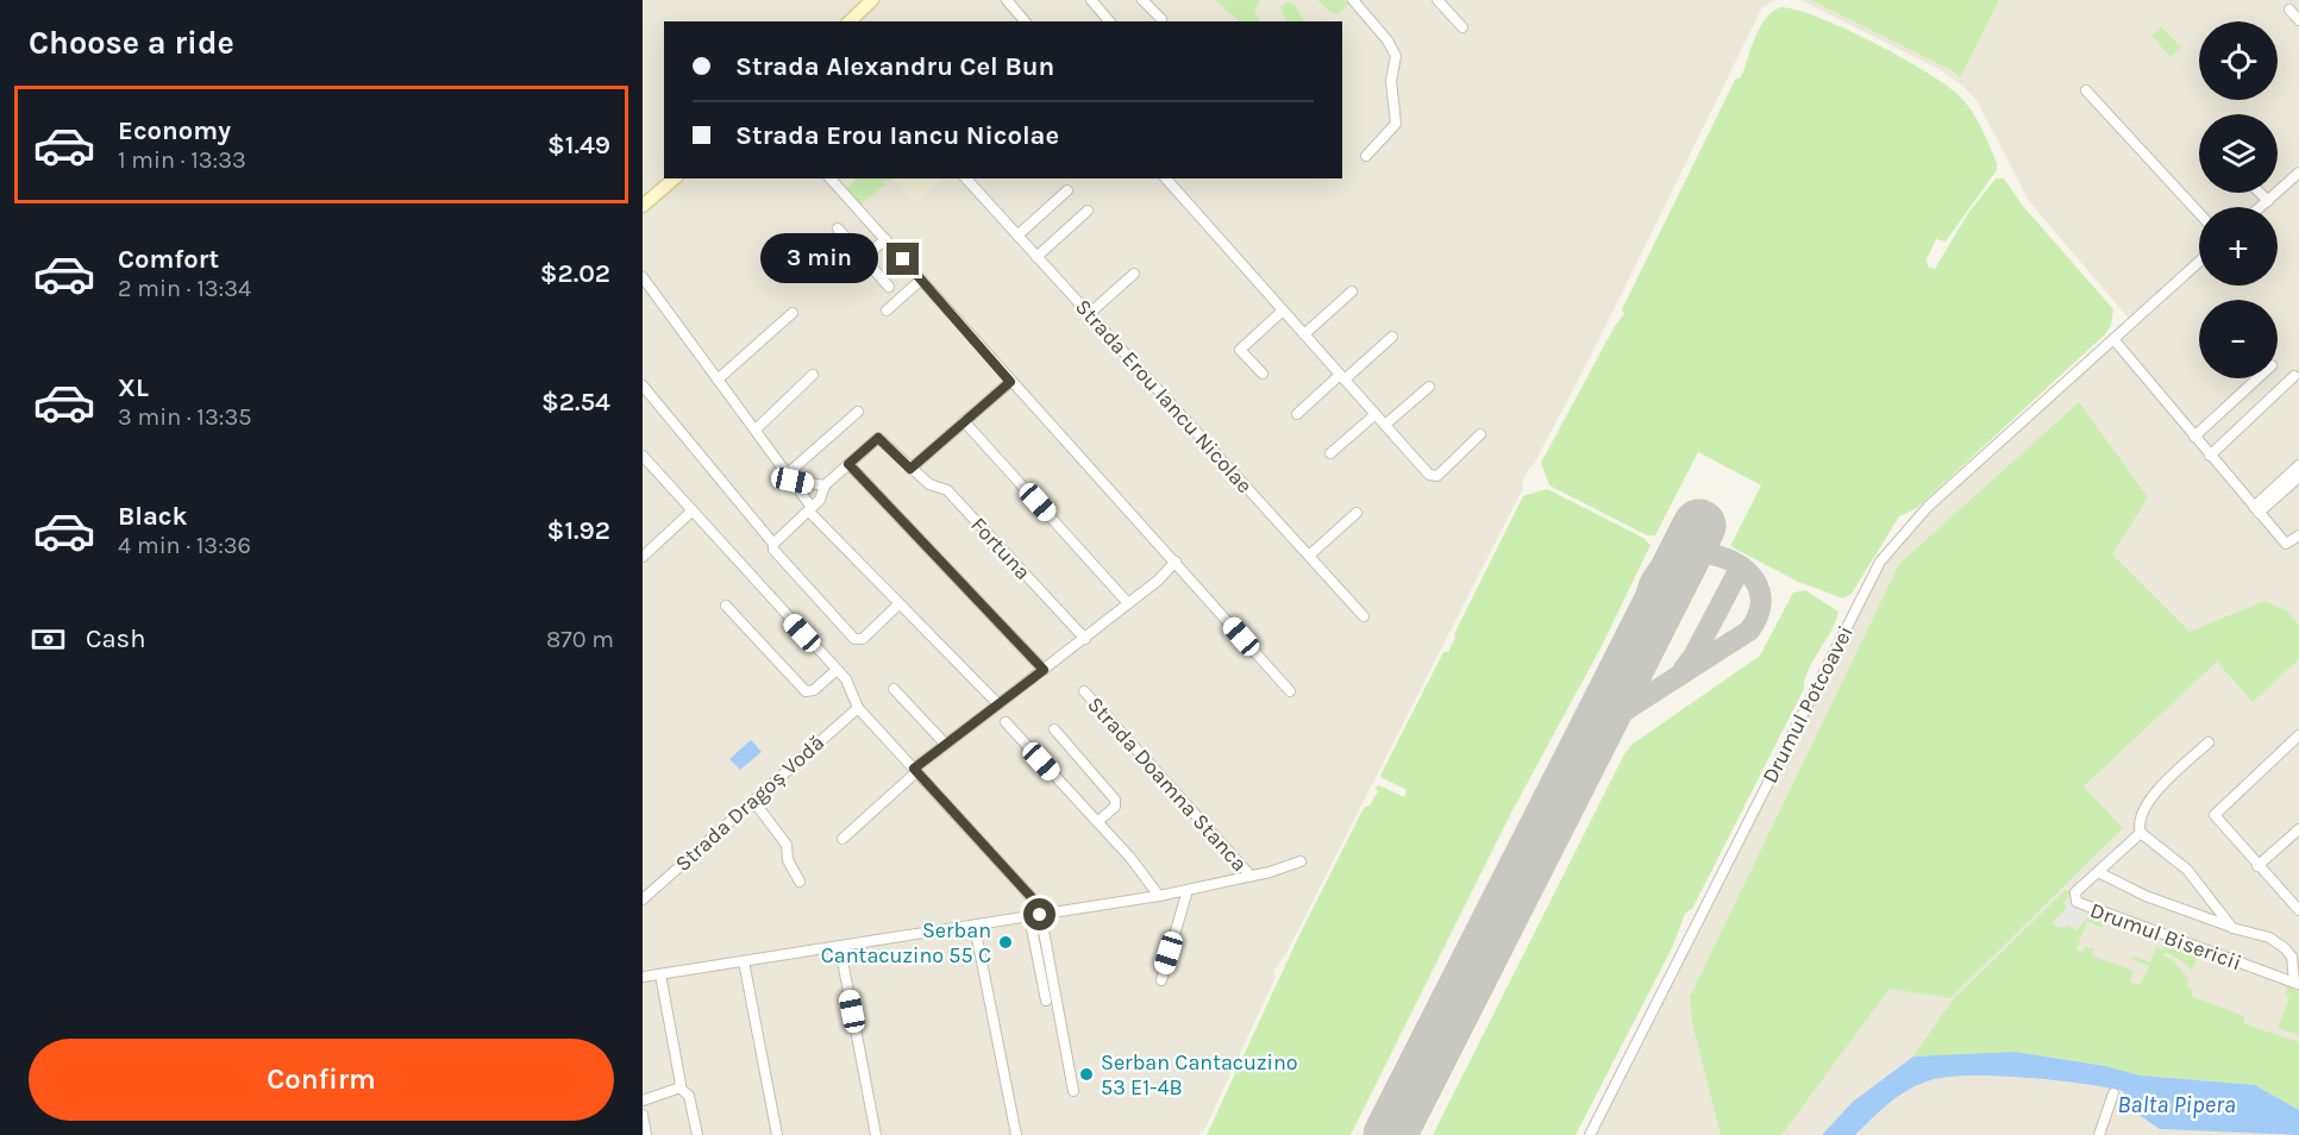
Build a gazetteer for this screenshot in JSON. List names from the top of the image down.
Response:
{
  "streets": {
    "street": [
      "Strada Erou Iancu Nicolae",
      "Fortuna",
      "Drumul Potcoavei",
      "Strada Doamna Stanca",
      "Strada Dragoș Vodă",
      "Drumul Bisericii"
    ]
  },
  "water": ["Balta Pipera"],
  "places": ["Serban Cantacuzino 55 C", "Serban Cantacuzino 53 E1-4B"],
  "page": {
    "heading": "Choose a ride",
    "map_buttons": ["+", "−"],
    "banner": ["Strada Alexandru Cel Bun", "Strada Erou Iancu Nicolae"],
    "list": [
      {
        "name": "Economy",
        "note": "1 min · 13:33",
        "value": "$1.49"
      },
      {
        "name": "Comfort",
        "note": "2 min · 13:34",
        "value": "$2.02"
      },
      {
        "name": "XL",
        "note": "3 min · 13:35",
        "value": "$2.54"
      },
      {
        "name": "Black",
        "note": "4 min · 13:36",
        "value": "$1.92"
      }
    ],
    "bubble": "3 min",
    "pay": ["Cash", "870 m"],
    "buttons": "Confirm"
  }
}
